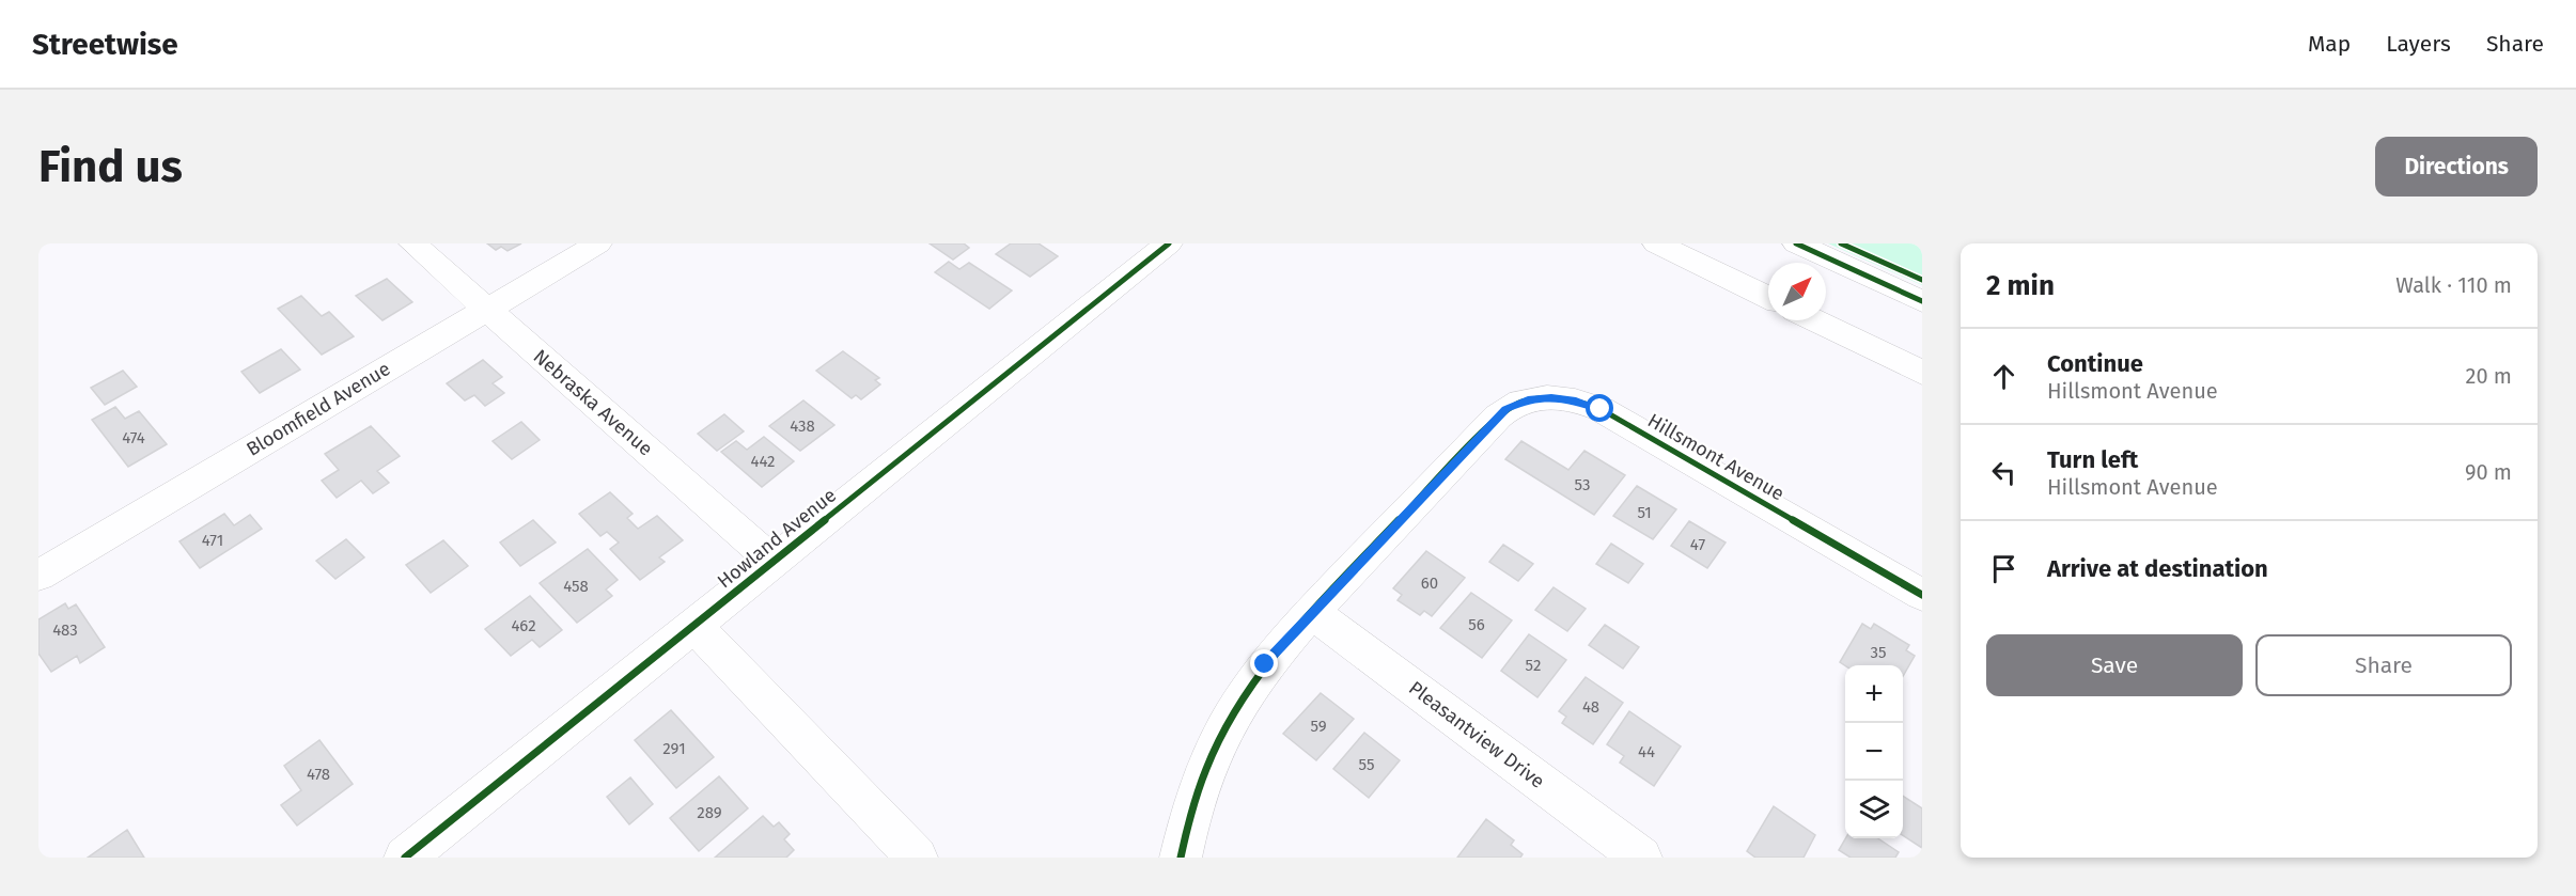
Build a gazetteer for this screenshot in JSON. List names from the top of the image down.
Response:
{
  "streets": {
    "street": [
      "Nebraska Avenue",
      "Bloomfield Avenue",
      "Hillsmont Avenue",
      "Howland Avenue",
      "Pleasantview Drive"
    ]
  },
  "crossings": [
    ["Nebraska Avenue", "Bloomfield Avenue"],
    ["Nebraska Avenue", "Howland Avenue"],
    ["Hillsmont Avenue", "Pleasantview Drive"]
  ],
  "house_numbers": [
    "438",
    "474",
    "442",
    "53",
    "51",
    "471",
    "47",
    "60",
    "458",
    "56",
    "462",
    "483",
    "35",
    "52",
    "48",
    "59",
    "291",
    "44",
    "55",
    "478",
    "289"
  ],
  "north": "top right",
  "page": {
    "header": "Streetwise",
    "nav": ["Map", "Layers", "Share"],
    "buttons": [
      "Directions",
      ["Save", "Share"]
    ],
    "title": "Find us",
    "heading": ["2 min", "Walk · 110 m"],
    "list": [
      ["Continue", "Hillsmont Avenue", "20 m"],
      ["Turn left", "Hillsmont Avenue", "90 m"],
      "Arrive at destination"
    ],
    "map_buttons": ["+", "−"]
  }
}
